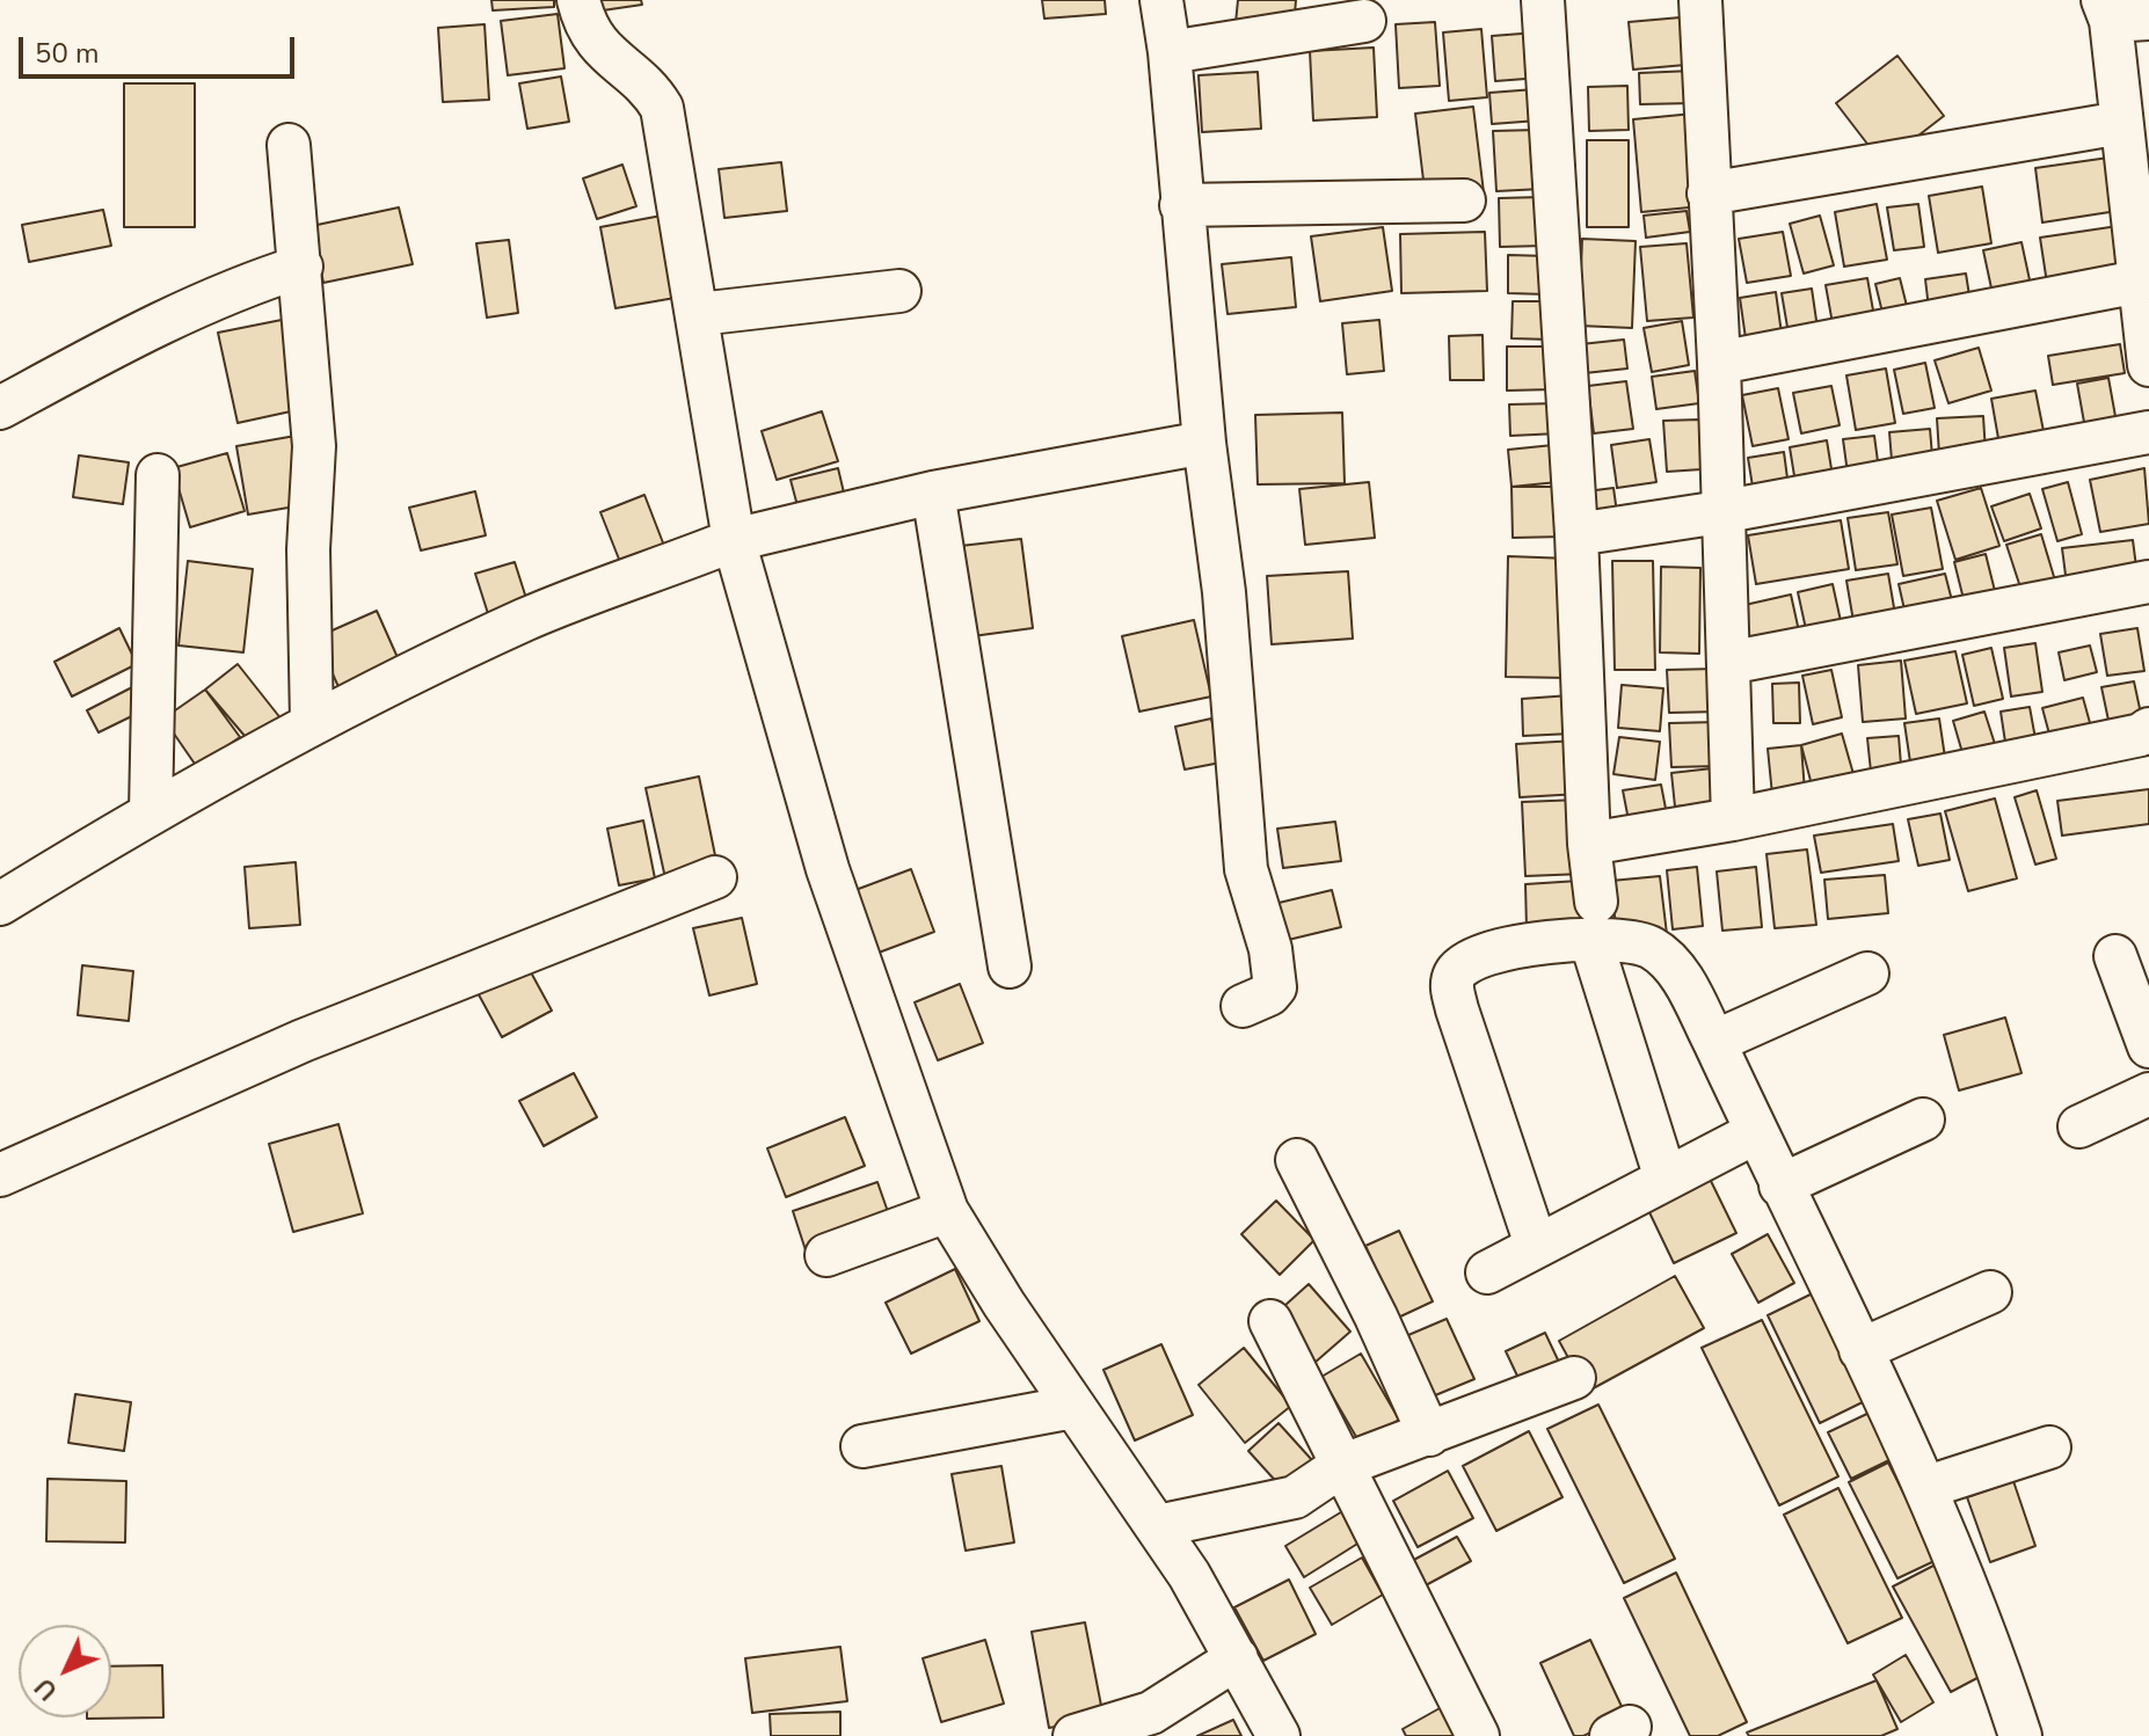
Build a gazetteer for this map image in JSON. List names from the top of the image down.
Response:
{
  "scale_bar": "50 m",
  "north": "bottom left"
}
